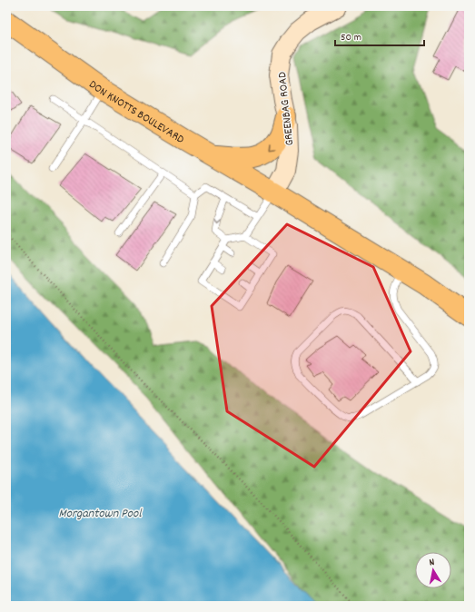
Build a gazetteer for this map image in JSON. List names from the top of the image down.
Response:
{
  "streets": {
    "main road": ["GREENBAG ROAD", "DON KNOTTS BOULEVARD"]
  },
  "crossings": [
    ["GREENBAG ROAD", "DON KNOTTS BOULEVARD"]
  ],
  "water": ["Morgantown Pool"],
  "scale_bar": "50 m",
  "north": "top"
}
